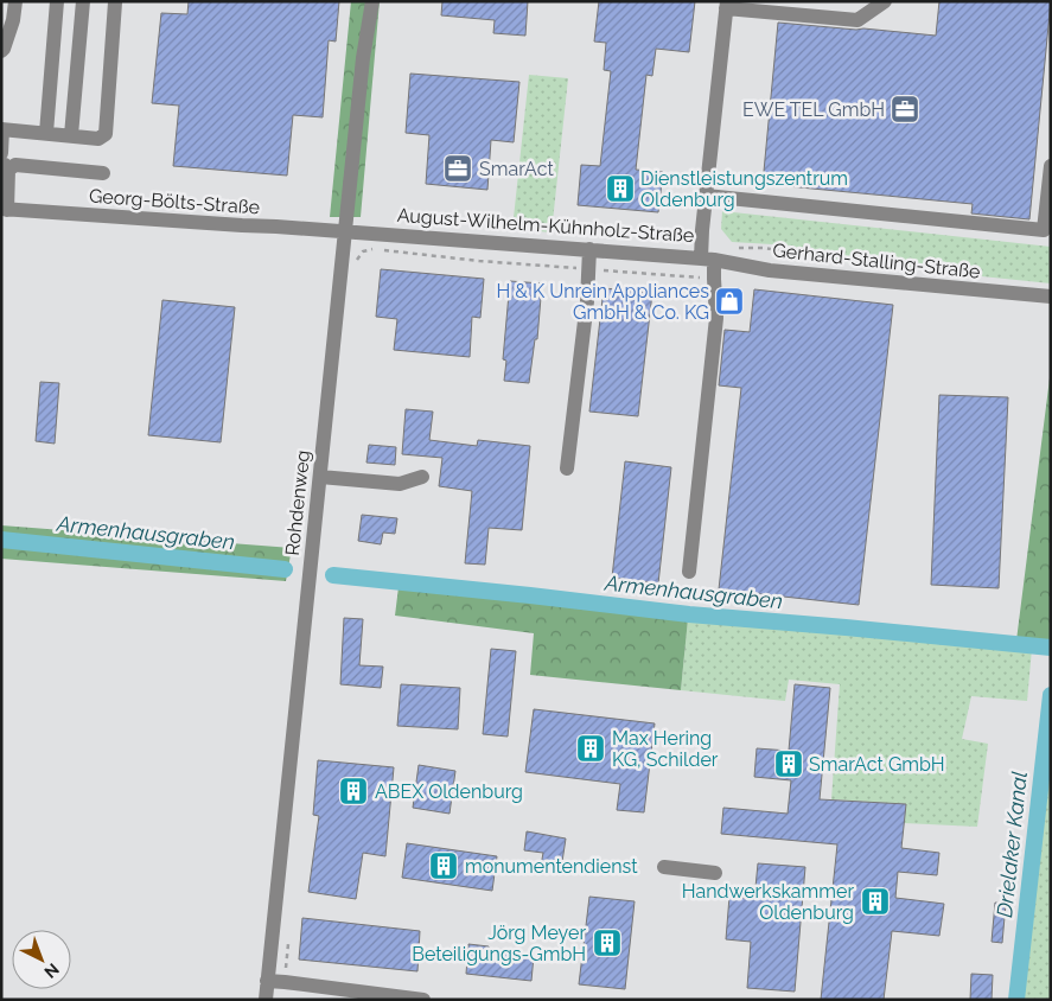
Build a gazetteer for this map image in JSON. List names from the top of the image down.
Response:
{
  "streets": {
    "street": [
      "Georg-Bölts-Straße",
      "August-Wilhelm-Kühnholz-Straße",
      "Gerhard-Stalling-Straße",
      "Rohdenweg"
    ]
  },
  "crossings": [
    ["Georg-Bölts-Straße", "August-Wilhelm-Kühnholz-Straße"],
    ["Georg-Bölts-Straße", "Rohdenweg"],
    ["August-Wilhelm-Kühnholz-Straße", "Gerhard-Stalling-Straße"],
    ["August-Wilhelm-Kühnholz-Straße", "Rohdenweg"]
  ],
  "water": ["Armenhausgraben", "Drielaker Kanal"],
  "places": {
    "office": ["EWE TEL GmbH", "SmarAct"],
    "building": [
      "Dienstleistungszentrum Oldenburg",
      "Max Hering KG, Schilder",
      "SmarAct GmbH",
      "ABEX Oldenburg",
      "monumentendienst",
      "Handwerkskammer Oldenburg",
      "Jörg Meyer Beteiligungs-GmbH"
    ],
    "shop": ["H & K Unrein Appliances GmbH & Co. KG"]
  },
  "north": "bottom right"
}
